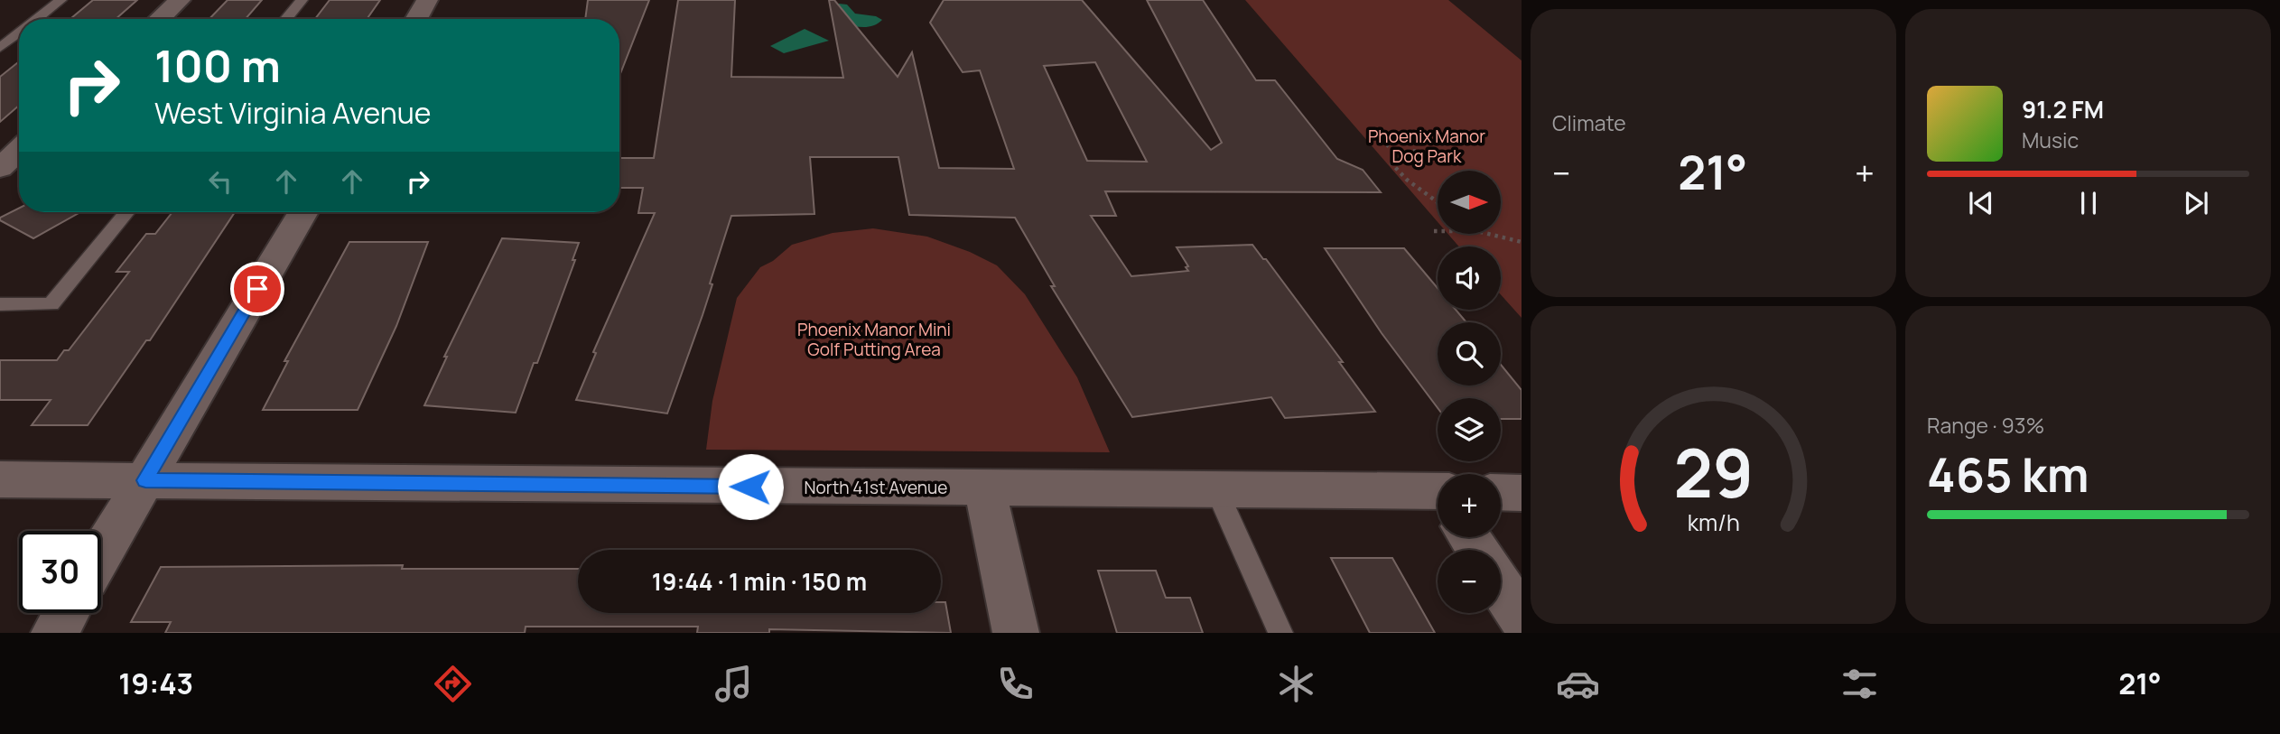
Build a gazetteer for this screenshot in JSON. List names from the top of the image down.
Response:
{
  "streets": {
    "street": ["North 41st Avenue"]
  },
  "parks": ["Phoenix Manor Dog Park", "Phoenix Manor Mini Golf Putting Area"],
  "north": "right",
  "page": {
    "tile": [
      "Climate",
      ["Range · 93%", "465 km"]
    ],
    "turn": ["100 m", "West Virginia Avenue"],
    "song": ["91.2 FM", "Music"],
    "heat": ["−", "21°", "+"],
    "map_buttons": ["+", "−"],
    "limit": "30",
    "trip": "19:44 · 1 min · 150 m",
    "tabs": ["19:43", "21°"],
    "gauge": ["29", "km/h"]
  }
}
